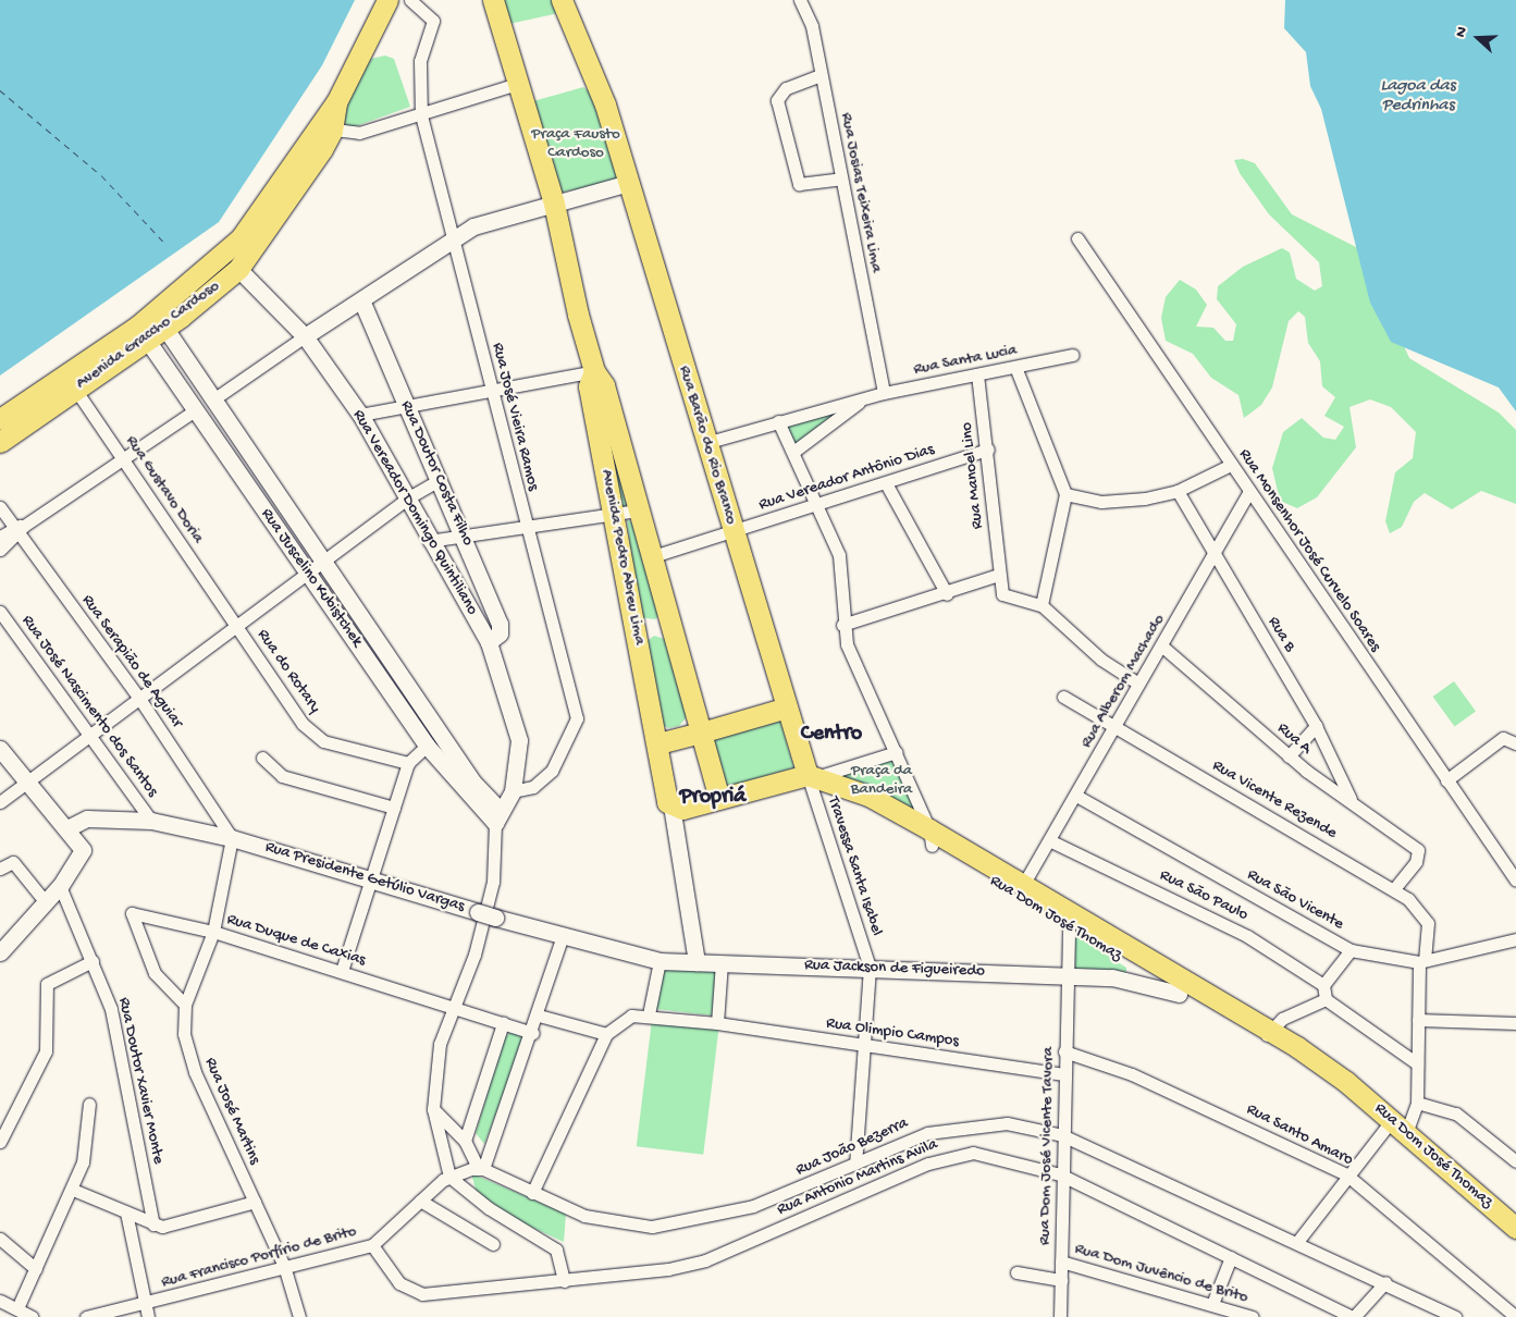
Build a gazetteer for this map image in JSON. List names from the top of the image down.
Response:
{
  "streets": {
    "main road": [
      "Avenida Graccho Cardoso",
      "Rua Barão do Rio Branco",
      "Avenida Pedro Abreu Lima",
      "Rua Dom José Thomaz"
    ],
    "street": [
      "Rua Josias Teixeira Lima",
      "Rua Santa Lucia",
      "Rua José Vieira Ramos",
      "Rua Doutor Costa Filho",
      "Rua Manoel Lino",
      "Rua Vereador Antônio Dias",
      "Rua Gustavo Doria",
      "Rua Vereador Domingo Quintiliano",
      "Rua Monsenhor José Curvelo Soares",
      "Rua Juscelino Kubistchek",
      "Rua B",
      "Rua Serapião de Aguiar",
      "Rua do Rotary",
      "Rua Alberom Machado",
      "Rua José Nascimento dos Santos",
      "Rua A",
      "Rua Vicente Rezende",
      "Travessa Santa Isabel",
      "Rua Presidente Getúlio Vargas",
      "Rua São Paulo",
      "Rua São Vicente",
      "Rua Duque de Caxias",
      "Rua Jackson de Figueiredo",
      "Rua Olimpio Campos",
      "Rua Doutor Xavier Monte",
      "Rua José Martins",
      "Rua Santo Amaro",
      "Rua Dom José Vicente Tavora",
      "Rua João Bezerra",
      "Rua Antonio Martins Avila",
      "Rua Francisco Porfírio de Brito",
      "Rua Dom Juvêncio de Brito"
    ]
  },
  "crossings": [
    ["Rua Josias Teixeira Lima", "Rua Santa Lucia"],
    ["Avenida Graccho Cardoso", "Rua Gustavo Doria"],
    ["Avenida Graccho Cardoso", "Rua Vereador Domingo Quintiliano"],
    ["Avenida Graccho Cardoso", "Rua Juscelino Kubistchek"],
    ["Rua Santa Lucia", "Rua Barão do Rio Branco"],
    ["Rua Santa Lucia", "Rua Manoel Lino"],
    ["Rua José Vieira Ramos", "Rua Vereador Domingo Quintiliano"],
    ["Rua Barão do Rio Branco", "Rua Vereador Antônio Dias"],
    ["Rua Barão do Rio Branco", "Travessa Santa Isabel"],
    ["Rua Doutor Costa Filho", "Rua Vereador Domingo Quintiliano"],
    ["Rua Manoel Lino", "Rua Vereador Antônio Dias"],
    ["Rua Vereador Antônio Dias", "Avenida Pedro Abreu Lima"],
    ["Rua Gustavo Doria", "Rua do Rotary"],
    ["Rua Monsenhor José Curvelo Soares", "Rua Alberom Machado"],
    ["Rua B", "Rua Alberom Machado"],
    ["Rua B", "Rua A"],
    ["Rua Serapião de Aguiar", "Rua Presidente Getúlio Vargas"],
    ["Rua Serapião de Aguiar", "Rua José Martins"],
    ["Rua Alberom Machado", "Rua A"],
    ["Rua Alberom Machado", "Rua Vicente Rezende"],
    ["Rua Alberom Machado", "Rua São Paulo"],
    ["Rua Alberom Machado", "Rua São Vicente"],
    ["Rua Alberom Machado", "Rua Dom José Thomaz"],
    ["Rua José Nascimento dos Santos", "Rua Presidente Getúlio Vargas"],
    ["Rua A", "Rua Vicente Rezende"],
    ["Rua Vicente Rezende", "Rua São Vicente"],
    ["Travessa Santa Isabel", "Rua Jackson de Figueiredo"],
    ["Rua Presidente Getúlio Vargas", "Rua Jackson de Figueiredo"],
    ["Rua Presidente Getúlio Vargas", "Rua José Martins"],
    ["Rua Dom José Thomaz", "Rua Jackson de Figueiredo"],
    ["Rua Dom José Thomaz", "Rua Dom José Vicente Tavora"],
    ["Rua Duque de Caxias", "Rua José Martins"],
    ["Rua Jackson de Figueiredo", "Rua Dom José Vicente Tavora"],
    ["Rua Olimpio Campos", "Rua Dom José Vicente Tavora"],
    ["Rua José Martins", "Rua Francisco Porfírio de Brito"],
    ["Rua Santo Amaro", "Rua Dom José Vicente Tavora"],
    ["Rua Dom José Vicente Tavora", "Rua João Bezerra"],
    ["Rua Dom José Vicente Tavora", "Rua Antonio Martins Avila"],
    ["Rua Dom José Vicente Tavora", "Rua Dom Juvêncio de Brito"],
    ["Rua Antonio Martins Avila", "Rua Francisco Porfírio de Brito"]
  ],
  "districts": ["Centro", "Propriá"],
  "water": ["Lagoa das Pedrinhas"],
  "parks": ["Praça Fausto Cardoso", "Praça da Bandeira"],
  "north": "left"
}
